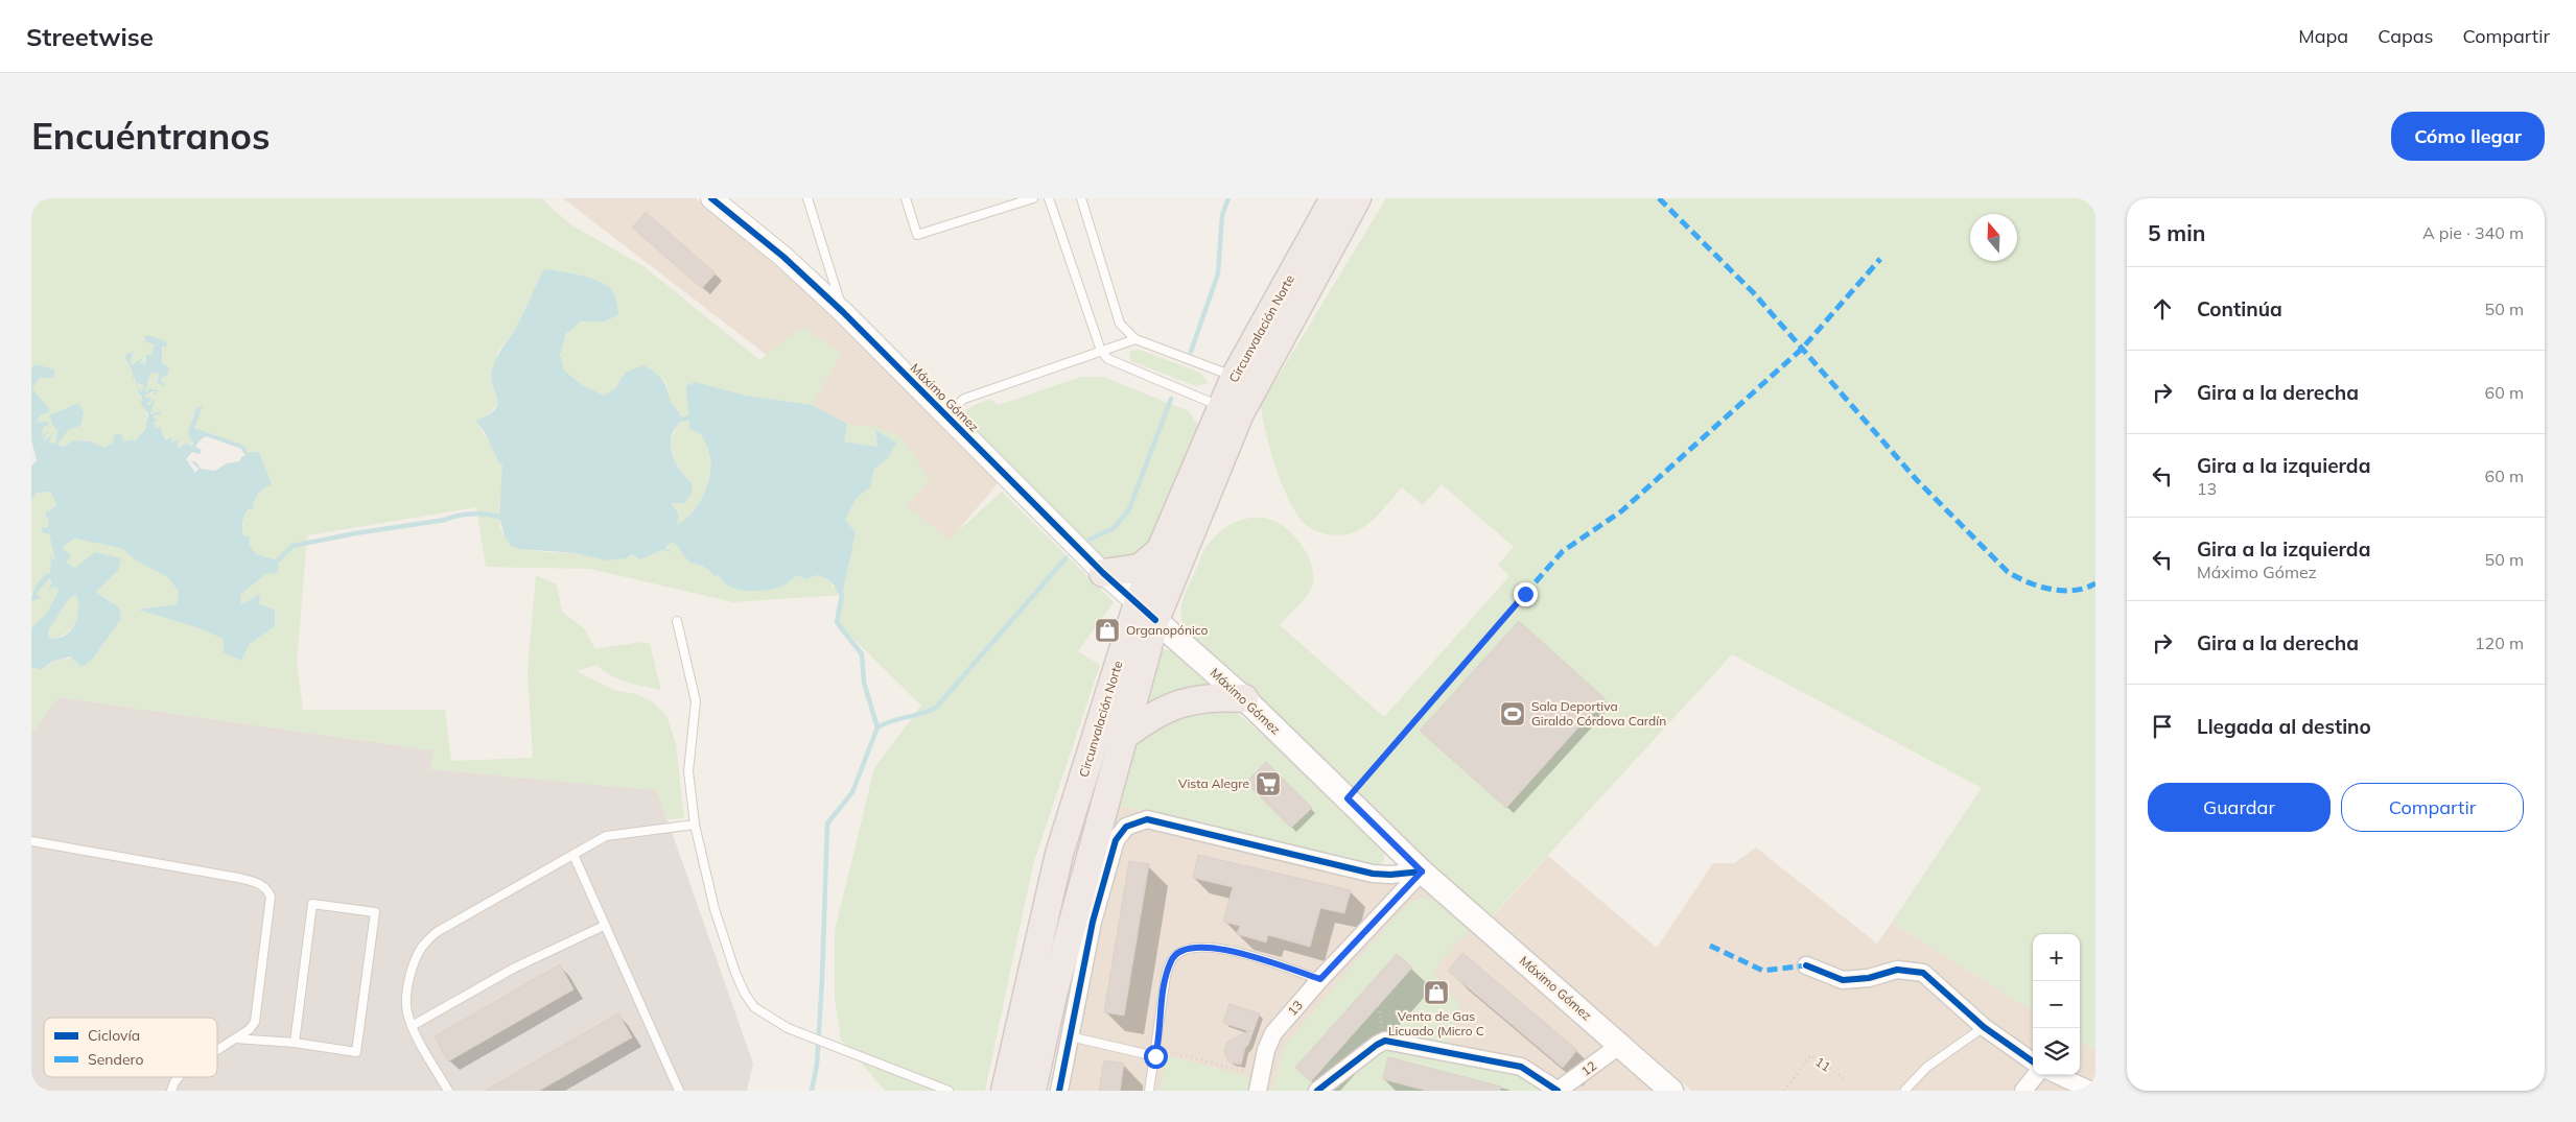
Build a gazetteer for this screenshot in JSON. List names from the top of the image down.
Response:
{
  "streets": {
    "highway": ["Circunvalación Norte"],
    "main road": ["Máximo Gómez"],
    "street": ["13", "12"],
    "path": ["11"]
  },
  "crossings": [
    ["Circunvalación Norte", "Máximo Gómez"],
    ["Máximo Gómez", "13"],
    ["Máximo Gómez", "12"]
  ],
  "places": {
    "shop": ["Organopónico", "Venta de Gas Licuado (Micro C"],
    "sports": ["Sala Deportiva Giraldo Córdova Cardín"],
    "supermarket": ["Vista Alegre"]
  },
  "legend": ["Ciclovía", "Sendero"],
  "north": "top",
  "page": {
    "header": "Streetwise",
    "nav": ["Mapa", "Capas", "Compartir"],
    "buttons": [
      "Cómo llegar",
      ["Guardar", "Compartir"]
    ],
    "title": "Encuéntranos",
    "heading": ["5 min", "A pie · 340 m"],
    "list": [
      ["Continúa", "50 m"],
      ["Gira a la derecha", "60 m"],
      ["Gira a la izquierda", "13", "60 m"],
      ["Gira a la izquierda", "Máximo Gómez", "50 m"],
      ["Gira a la derecha", "120 m"],
      "Llegada al destino"
    ],
    "map_buttons": ["+", "−"]
  }
}
